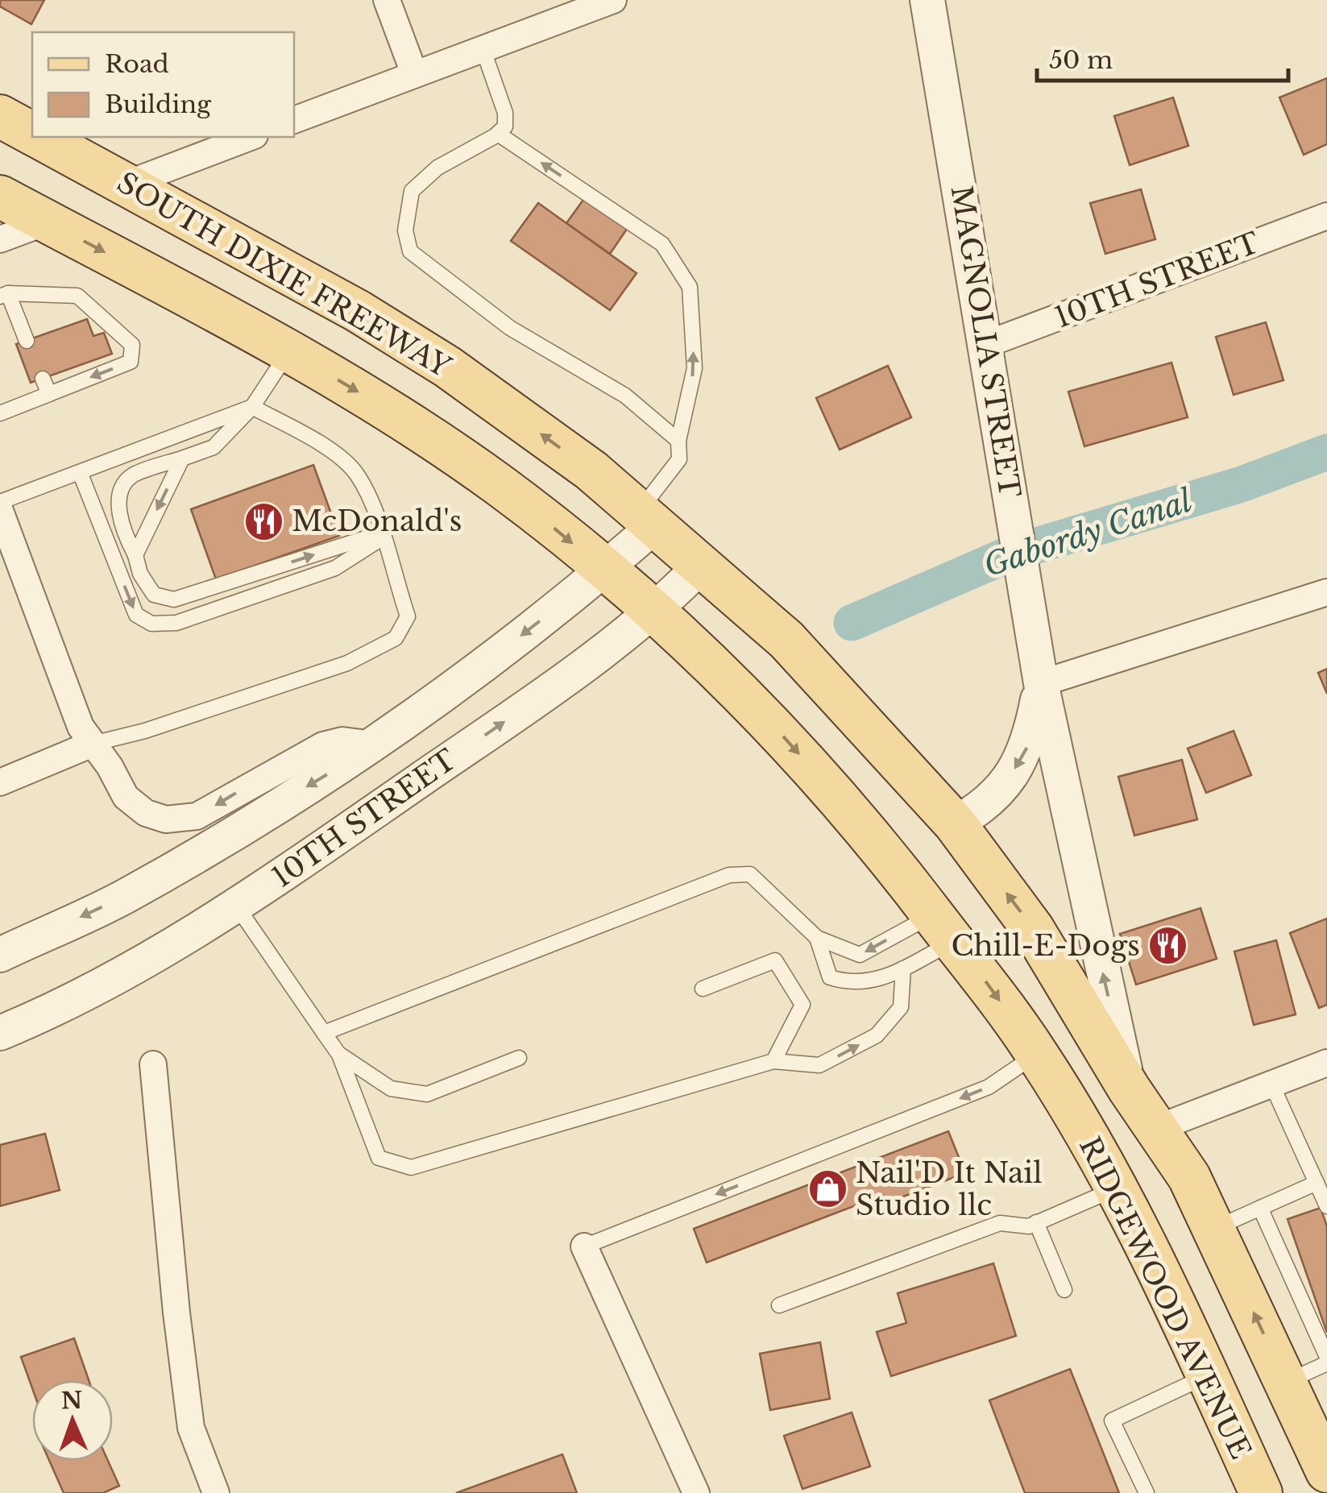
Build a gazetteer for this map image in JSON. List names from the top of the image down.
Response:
{
  "streets": {
    "main road": ["SOUTH DIXIE FREEWAY", "RIDGEWOOD AVENUE"],
    "street": ["10TH STREET", "MAGNOLIA STREET"]
  },
  "crossings": [
    ["SOUTH DIXIE FREEWAY", "10TH STREET"],
    ["SOUTH DIXIE FREEWAY", "MAGNOLIA STREET"],
    ["10TH STREET", "MAGNOLIA STREET"],
    ["10TH STREET", "RIDGEWOOD AVENUE"]
  ],
  "water": ["Gabordy Canal"],
  "places": {
    "restaurant": ["McDonald's", "Chill-E-Dogs"],
    "shop": ["Nail'D It Nail Studio llc"]
  },
  "legend": ["Road", "Building"],
  "scale_bar": "50 m",
  "north": "top"
}
